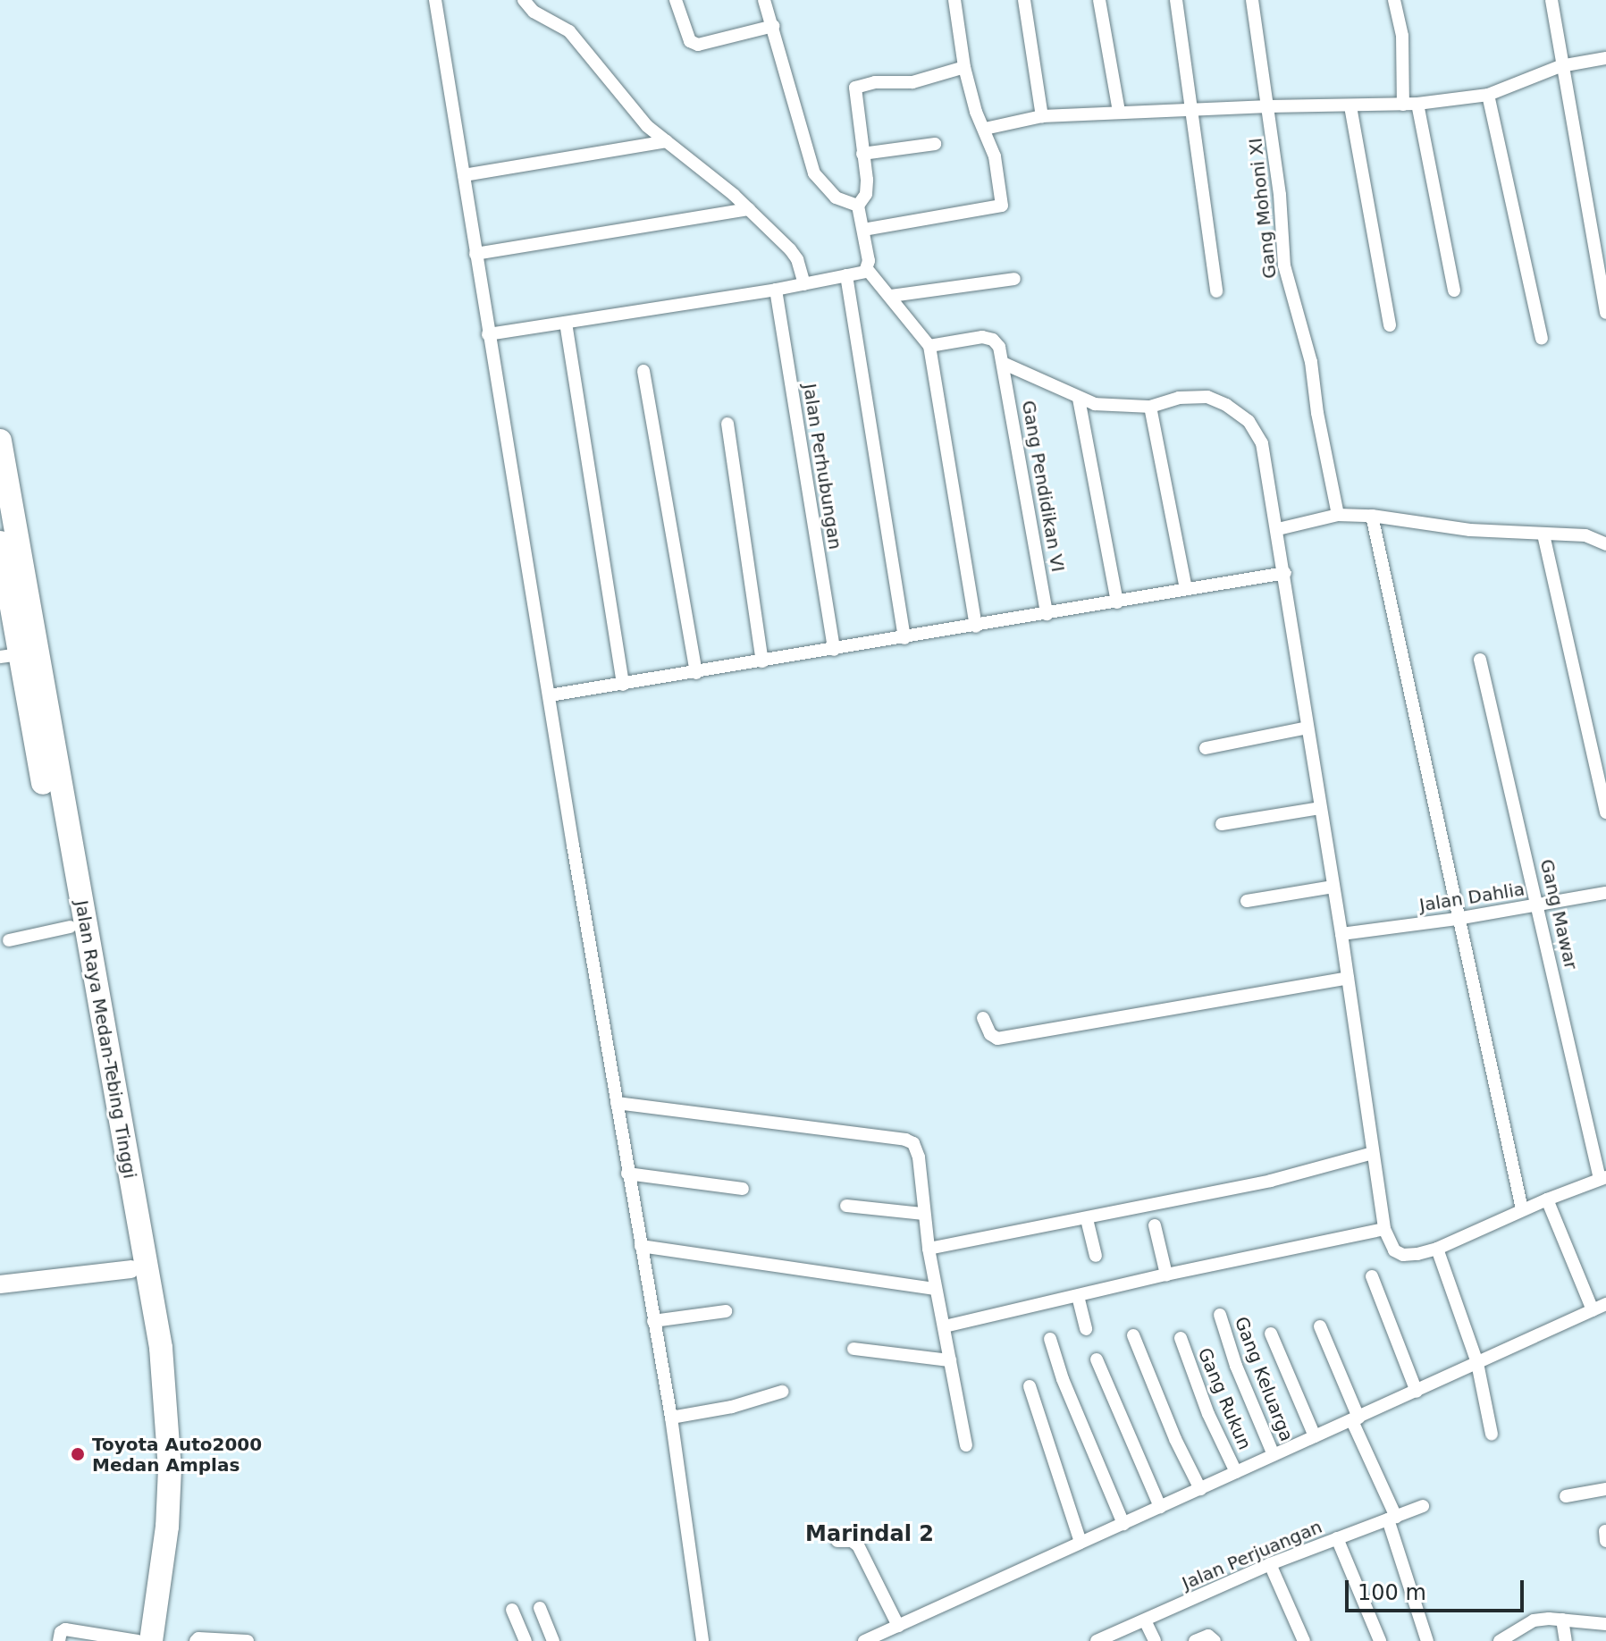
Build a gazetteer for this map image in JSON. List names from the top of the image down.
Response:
{
  "streets": {
    "highway": ["Jalan Raya Medan-Tebing Tinggi"],
    "street": [
      "Gang Mohoni XI",
      "Jalan Perhubungan",
      "Gang Pendidikan VI",
      "Jalan Dahlia",
      "Gang Mawar",
      "Gang Keluarga",
      "Gang Rukun",
      "Jalan Perjuangan"
    ]
  },
  "crossings": [
    ["Jalan Dahlia", "Gang Mawar"]
  ],
  "districts": ["Marindal 2"],
  "places": ["Toyota Auto2000 Medan Amplas"],
  "scale_bar": "100 m"
}
